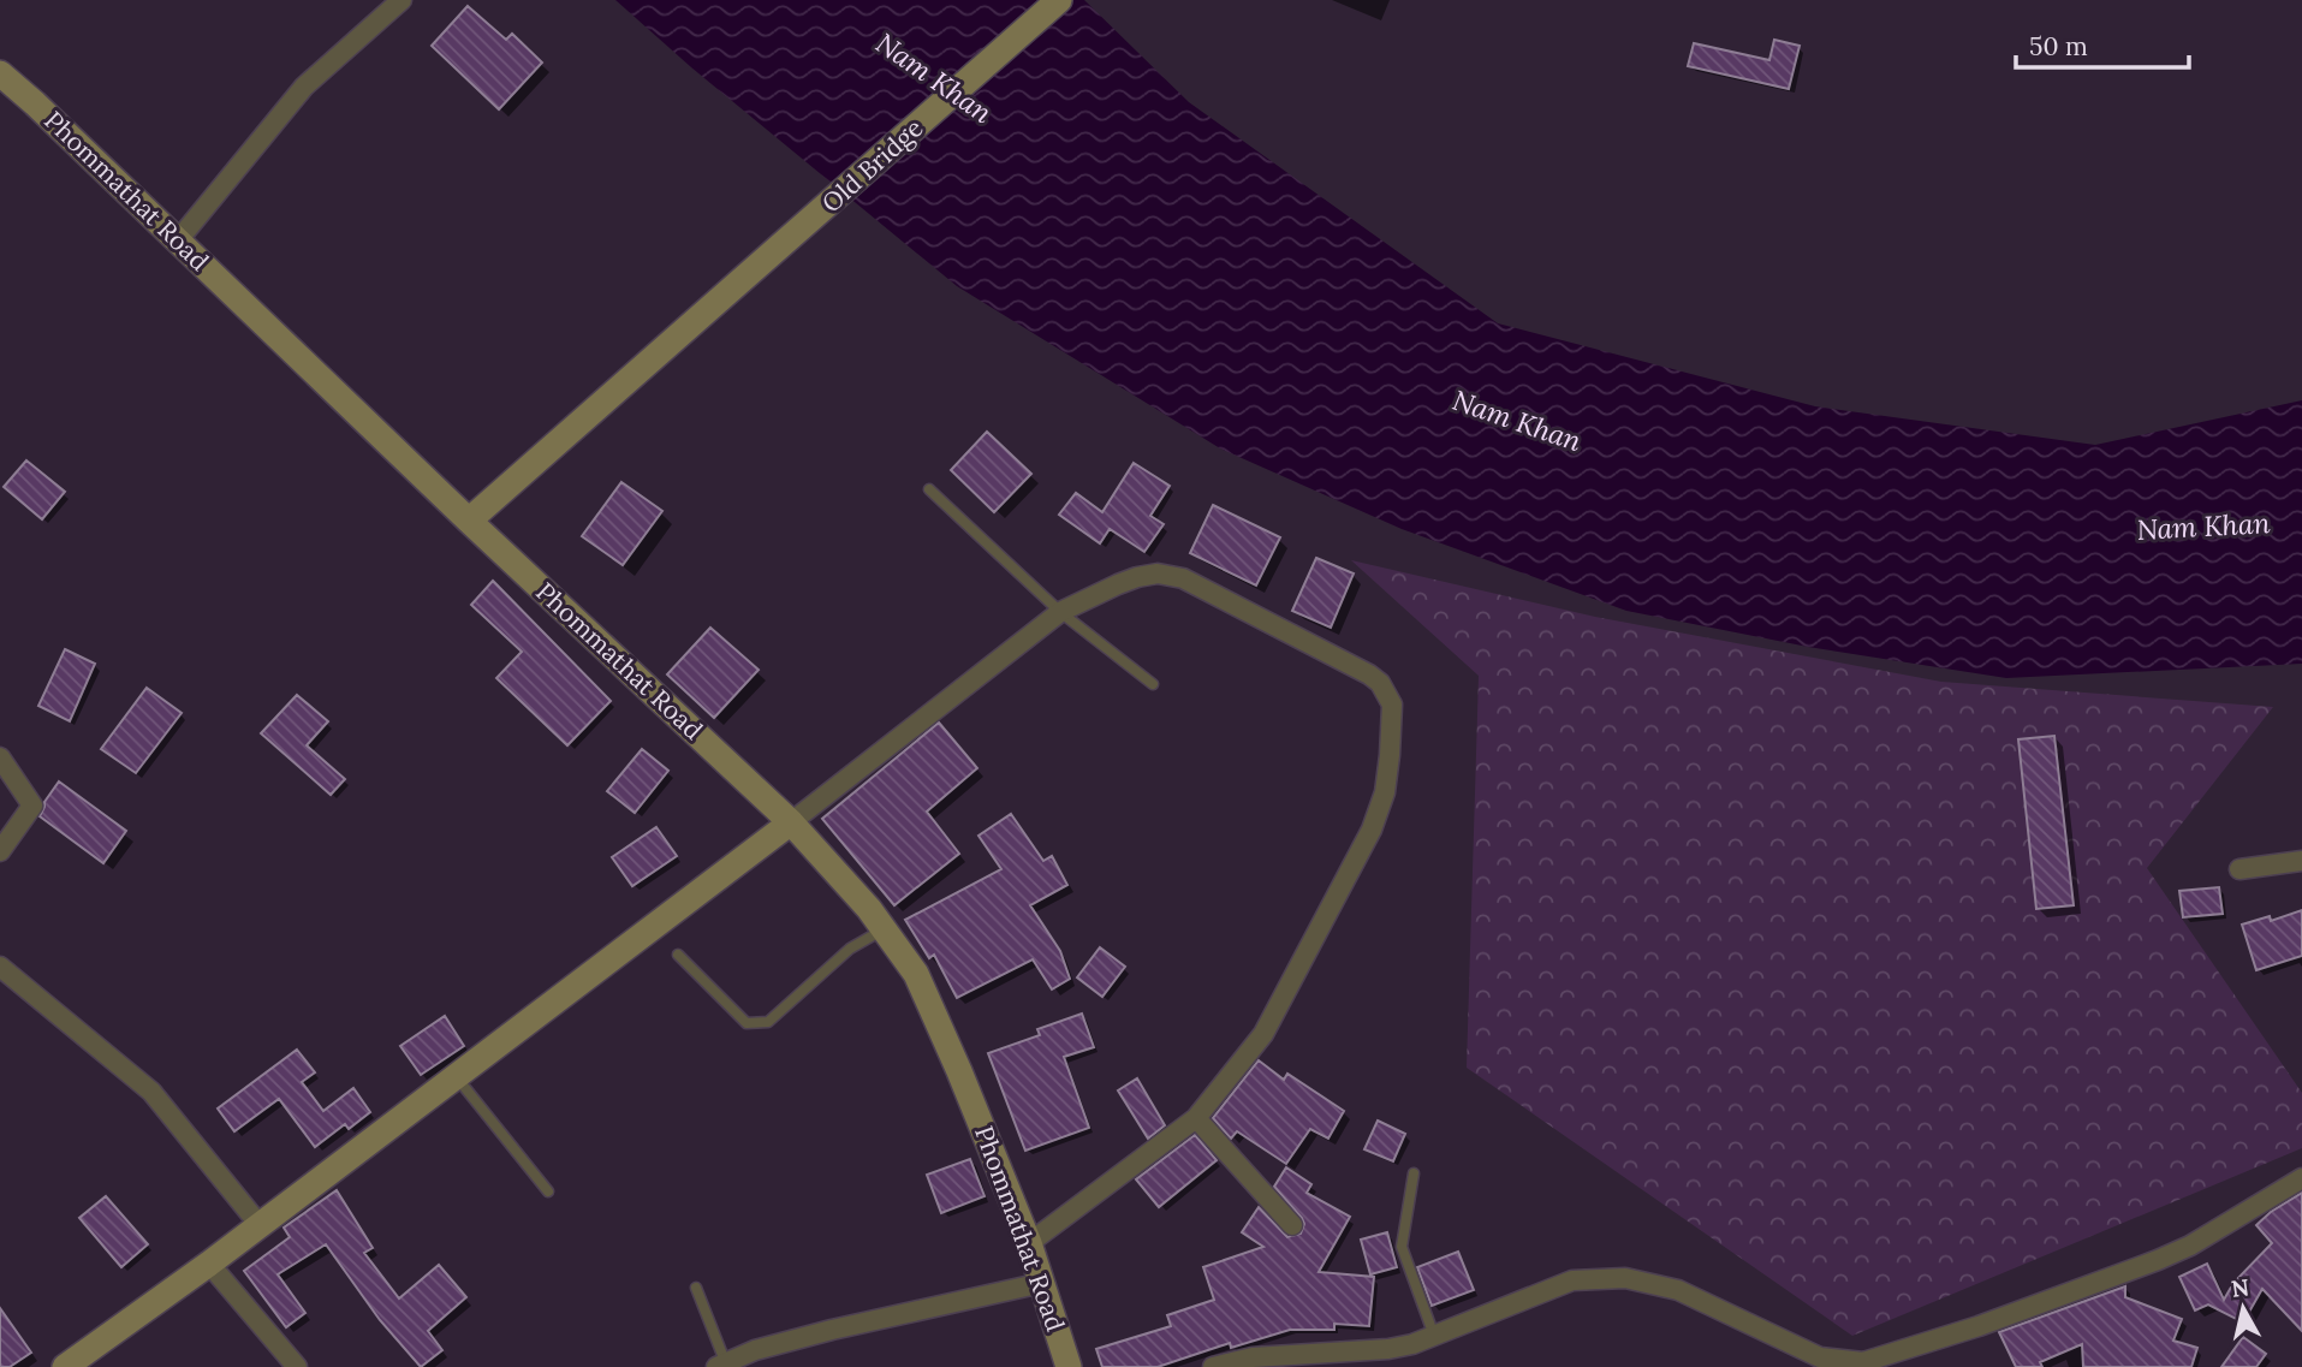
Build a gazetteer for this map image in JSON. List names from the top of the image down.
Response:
{
  "streets": {
    "street": ["Old Bridge", "Phommathat Road"]
  },
  "crossings": [
    ["Old Bridge", "Phommathat Road"]
  ],
  "water": ["Nam Khan"],
  "scale_bar": "50 m",
  "north": "top"
}
